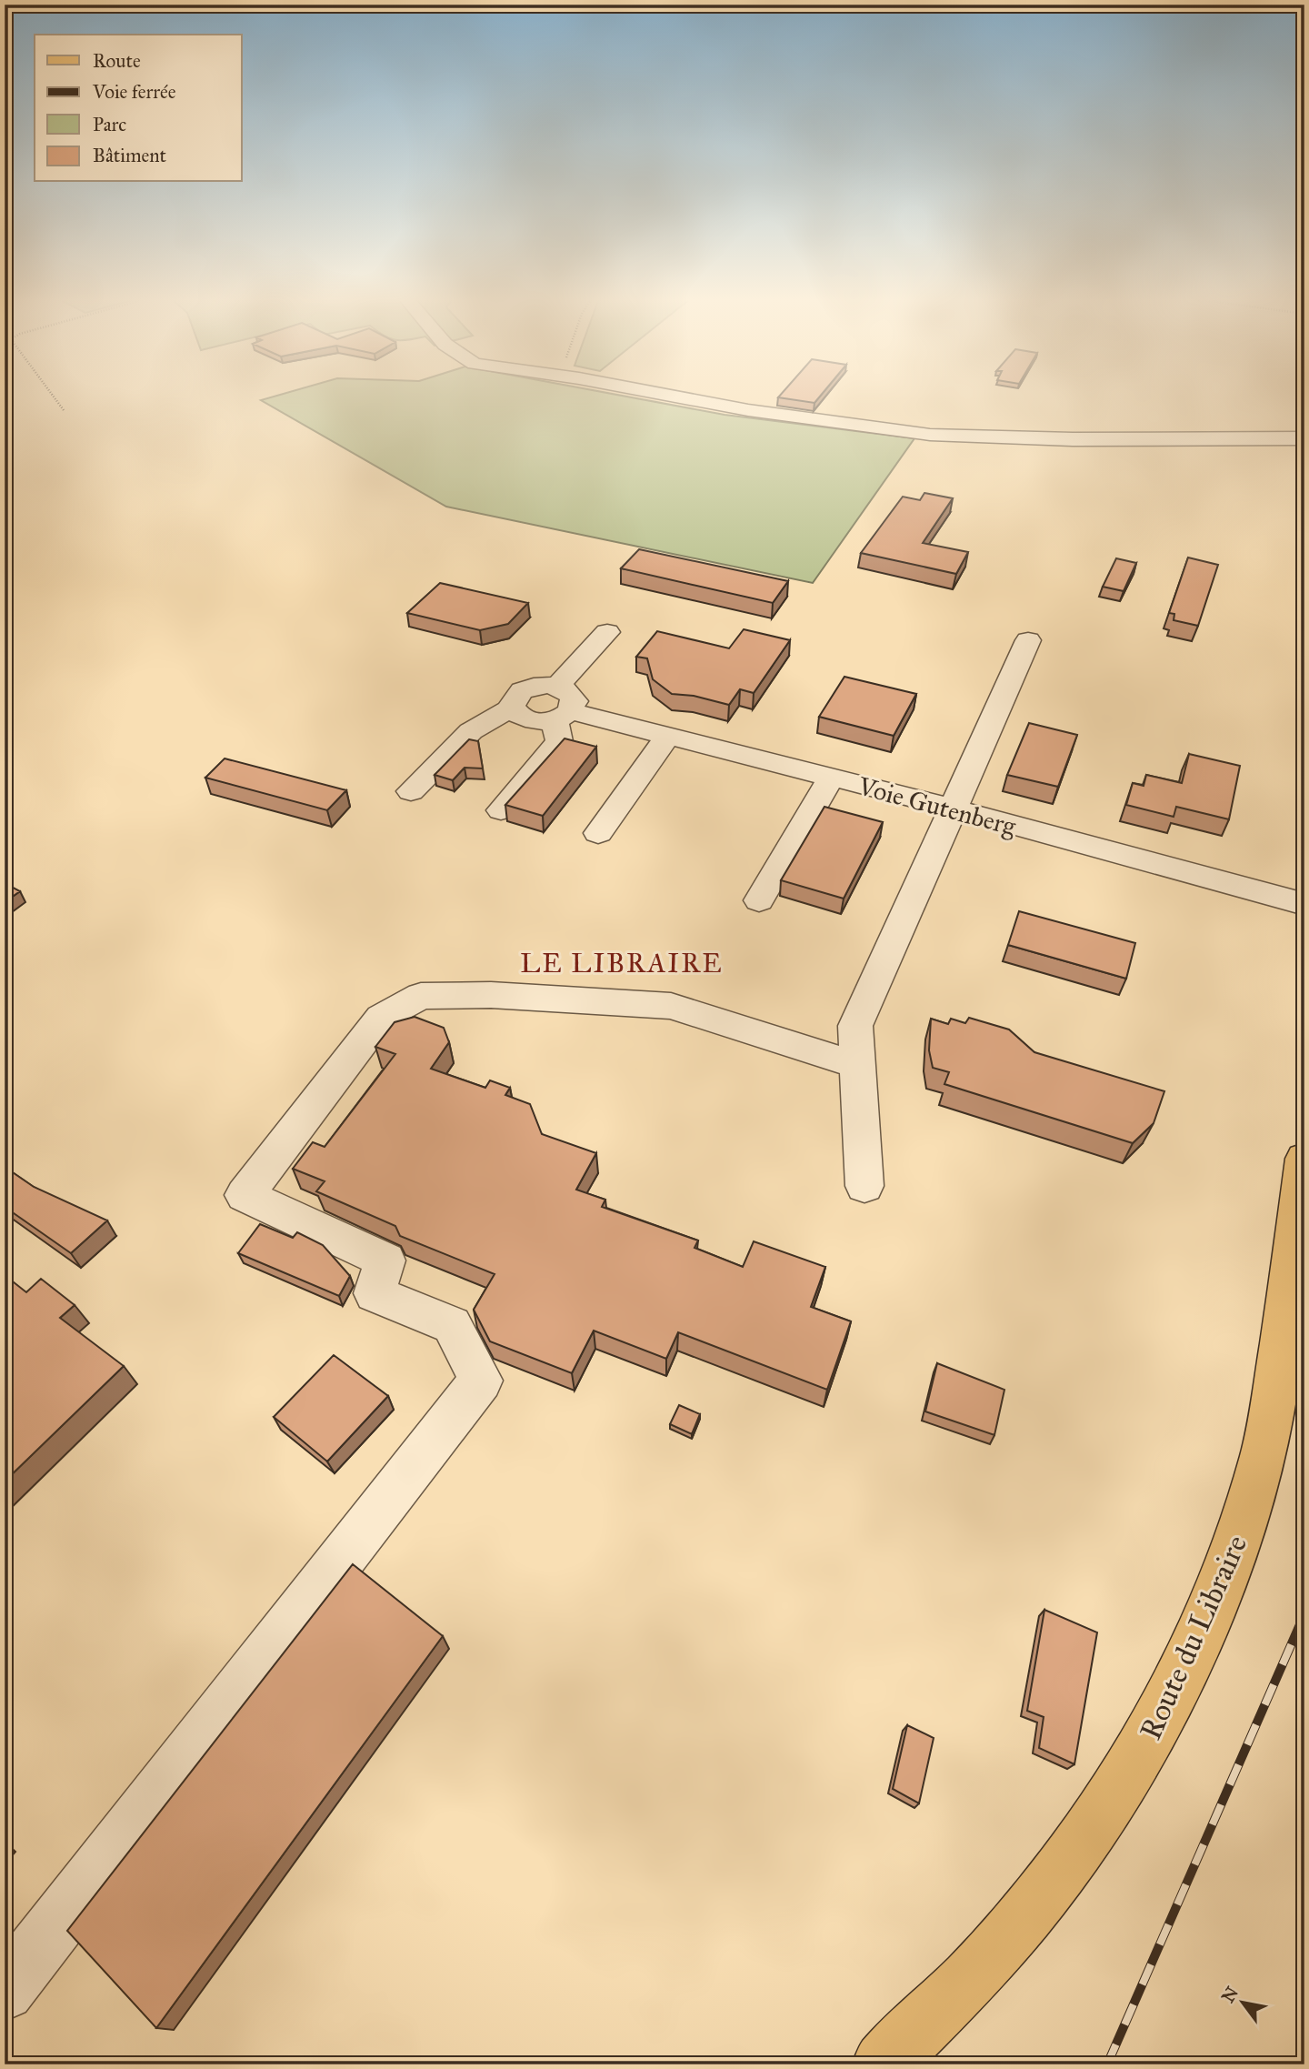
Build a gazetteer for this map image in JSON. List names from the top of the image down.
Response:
{
  "streets": {
    "main road": ["Route du Libraire"],
    "street": ["Voie Gutenberg"]
  },
  "districts": ["LE LIBRAIRE"],
  "legend": [
    "Route",
    "Voie ferrée",
    "Parc",
    "Bâtiment"
  ],
  "north": "top left"
}
